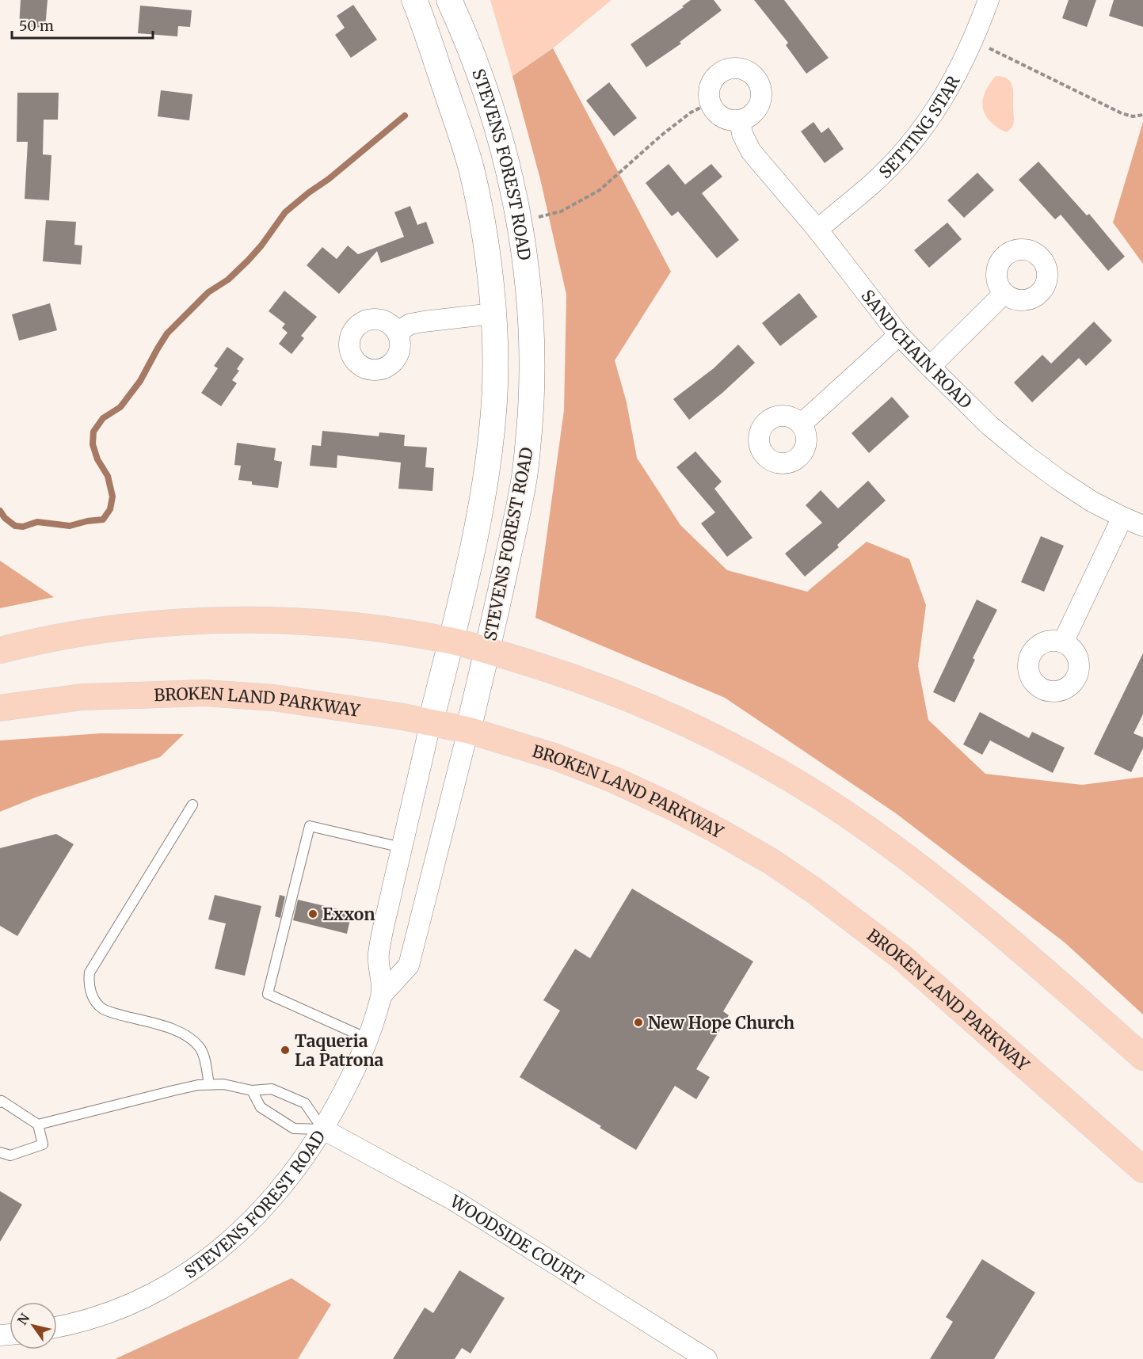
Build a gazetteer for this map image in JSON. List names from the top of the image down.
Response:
{
  "streets": {
    "main road": ["BROKEN LAND PARKWAY"],
    "street": [
      "SETTING STAR",
      "STEVENS FOREST ROAD",
      "SANDCHAIN ROAD",
      "WOODSIDE COURT"
    ]
  },
  "crossings": [
    ["SETTING STAR", "SANDCHAIN ROAD"],
    ["STEVENS FOREST ROAD", "BROKEN LAND PARKWAY"],
    ["STEVENS FOREST ROAD", "WOODSIDE COURT"]
  ],
  "places": ["Exxon", "New Hope Church", "Taqueria La Patrona"],
  "scale_bar": "50 m",
  "north": "top left"
}
